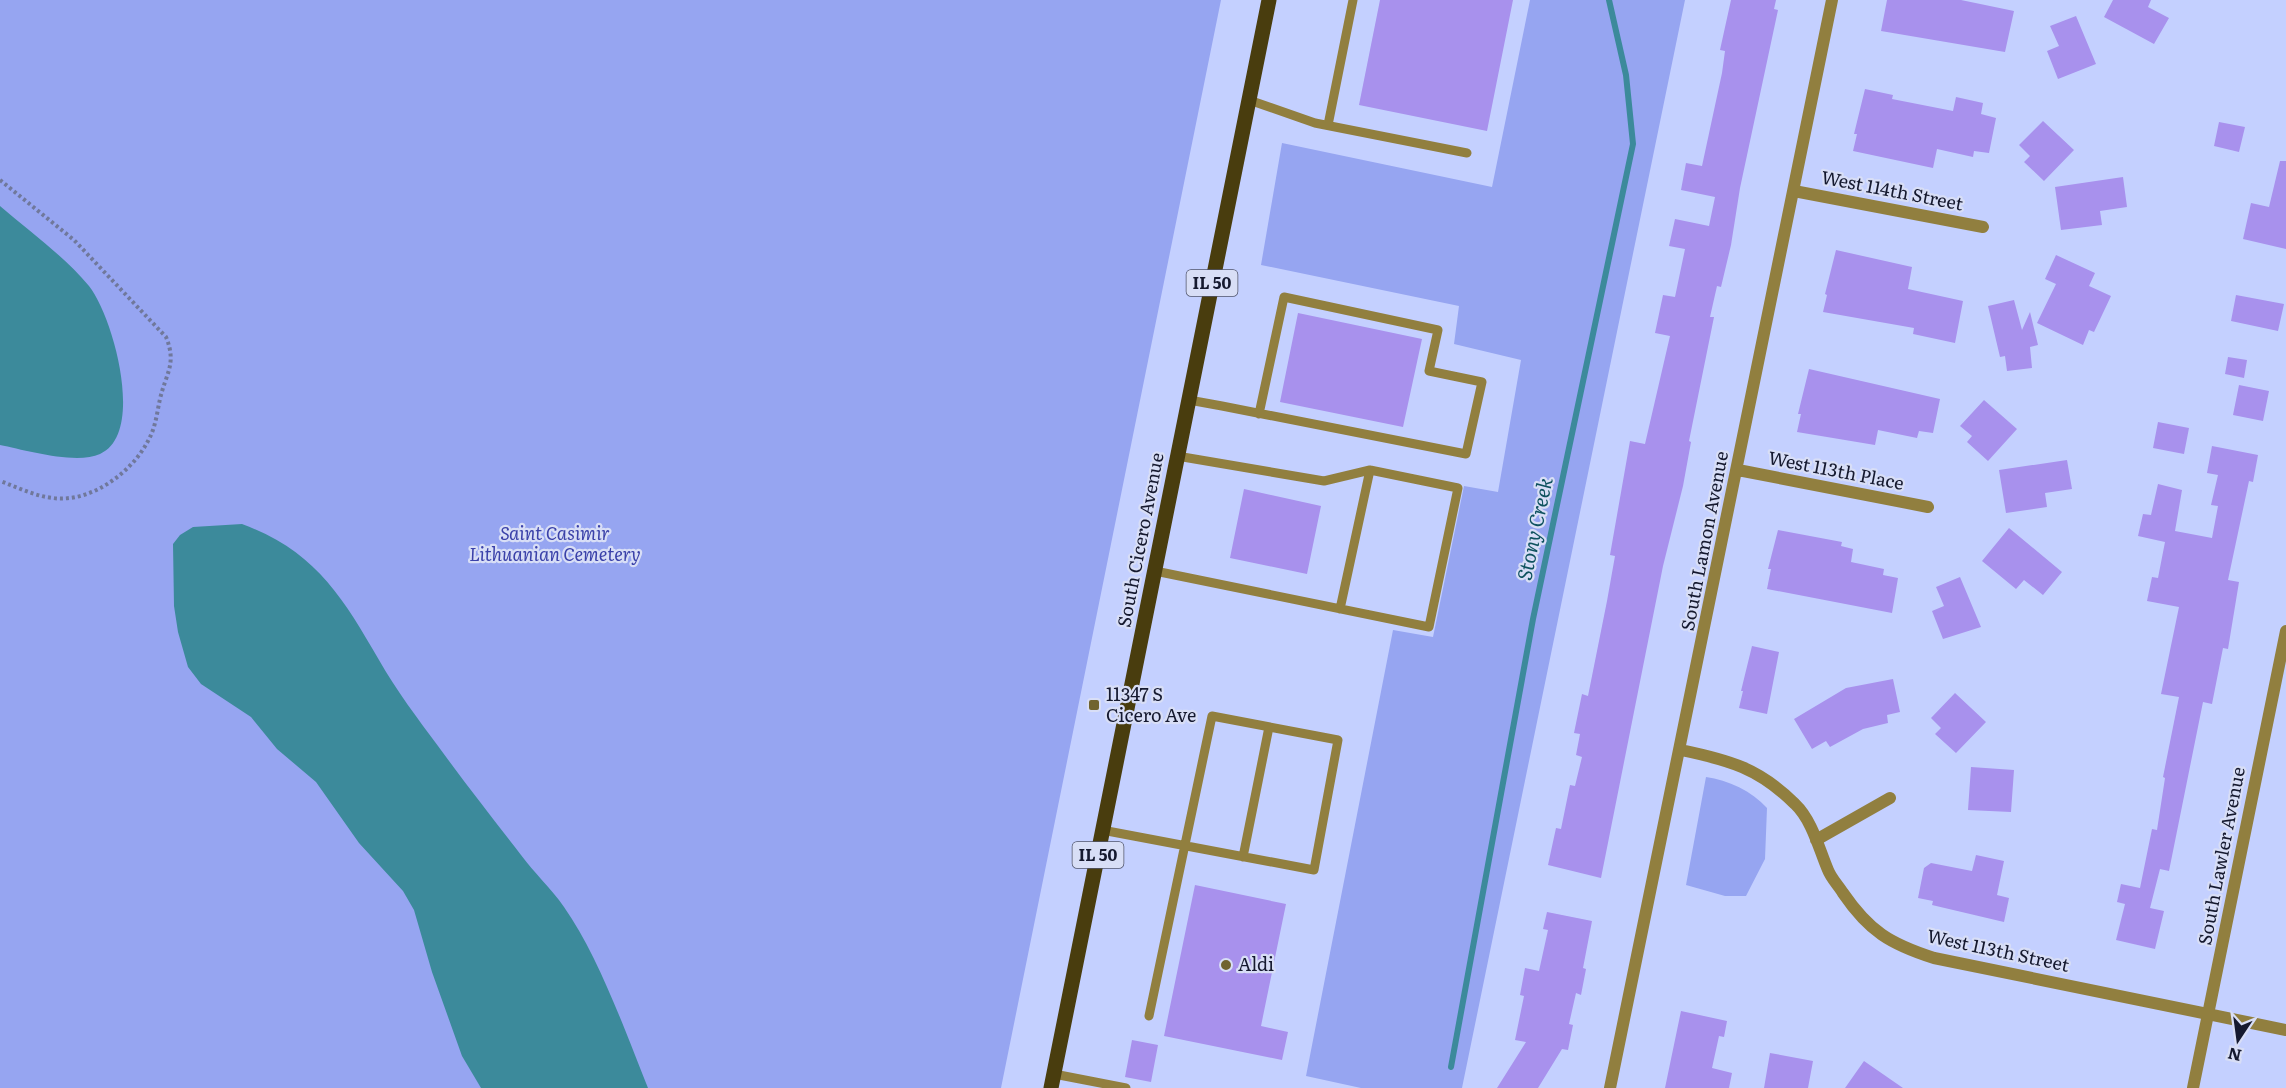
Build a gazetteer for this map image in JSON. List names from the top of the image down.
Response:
{
  "streets": {
    "main road": ["IL 50", "South Cicero Avenue"],
    "street": [
      "West 114th Street",
      "West 113th Place",
      "South Lamon Avenue",
      "South Lawler Avenue",
      "West 113th Street"
    ]
  },
  "crossings": [
    ["West 114th Street", "South Lamon Avenue"],
    ["West 113th Place", "South Lamon Avenue"],
    ["South Lamon Avenue", "West 113th Street"],
    ["South Lawler Avenue", "West 113th Street"]
  ],
  "water": ["Stony Creek"],
  "parks": ["Saint Casimir Lithuanian Cemetery"],
  "places": {
    "transit": ["11347 S Cicero Ave"],
    "other": ["Aldi"]
  },
  "north": "bottom"
}
